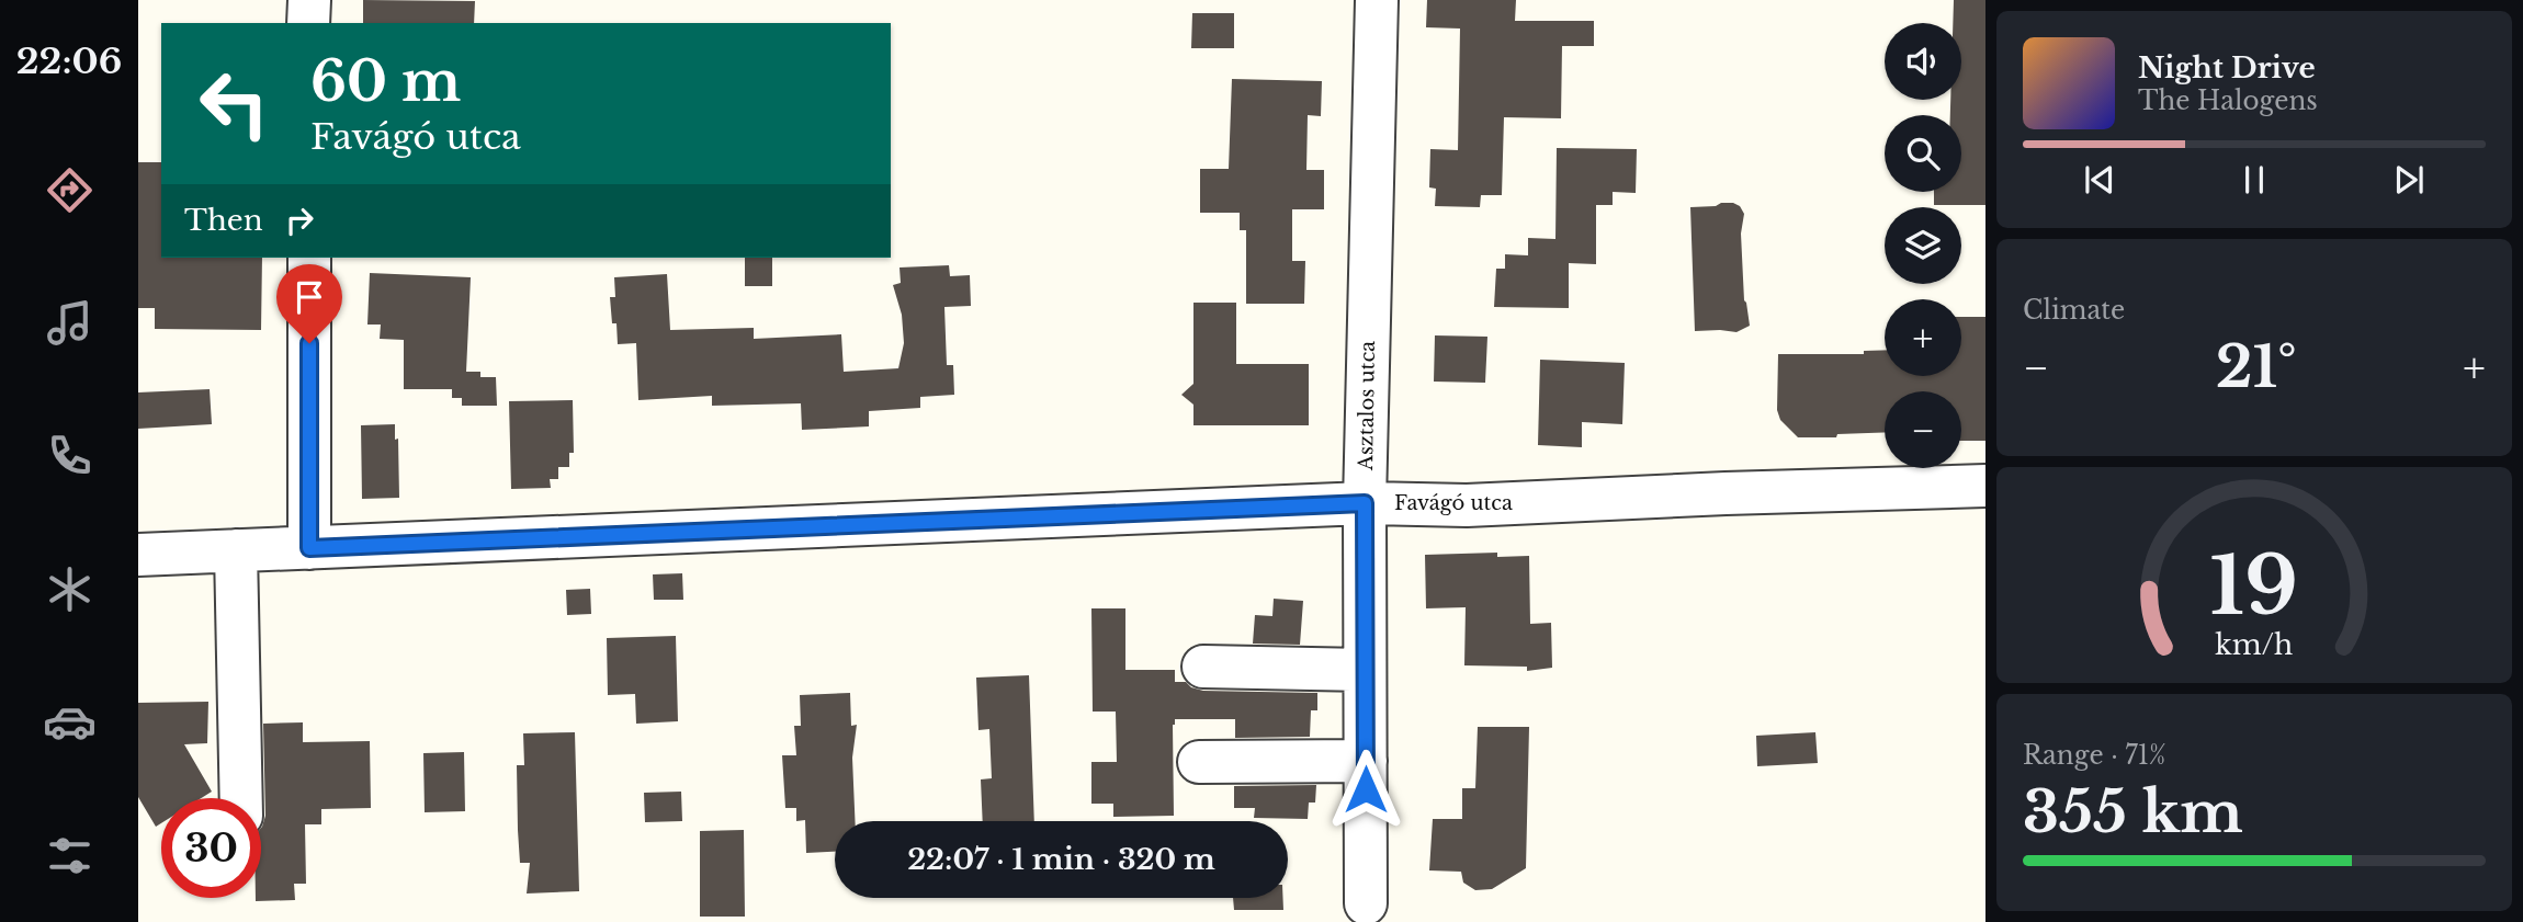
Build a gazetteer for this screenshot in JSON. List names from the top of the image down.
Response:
{
  "streets": {
    "street": ["Asztalos utca", "Favágó utca"]
  },
  "crossings": [
    ["Asztalos utca", "Favágó utca"]
  ],
  "page": {
    "tabs": "22:06",
    "map_buttons": ["+", "−"],
    "turn": ["60 m", "Favágó utca"],
    "song": ["Night Drive", "The Halogens"],
    "then": "Then",
    "tile": [
      "Climate",
      ["Range · 71%", "355 km"]
    ],
    "heat": ["−", "21°", "+"],
    "limit": "30",
    "trip": "22:07 · 1 min · 320 m",
    "gauge": ["19", "km/h"]
  }
}
